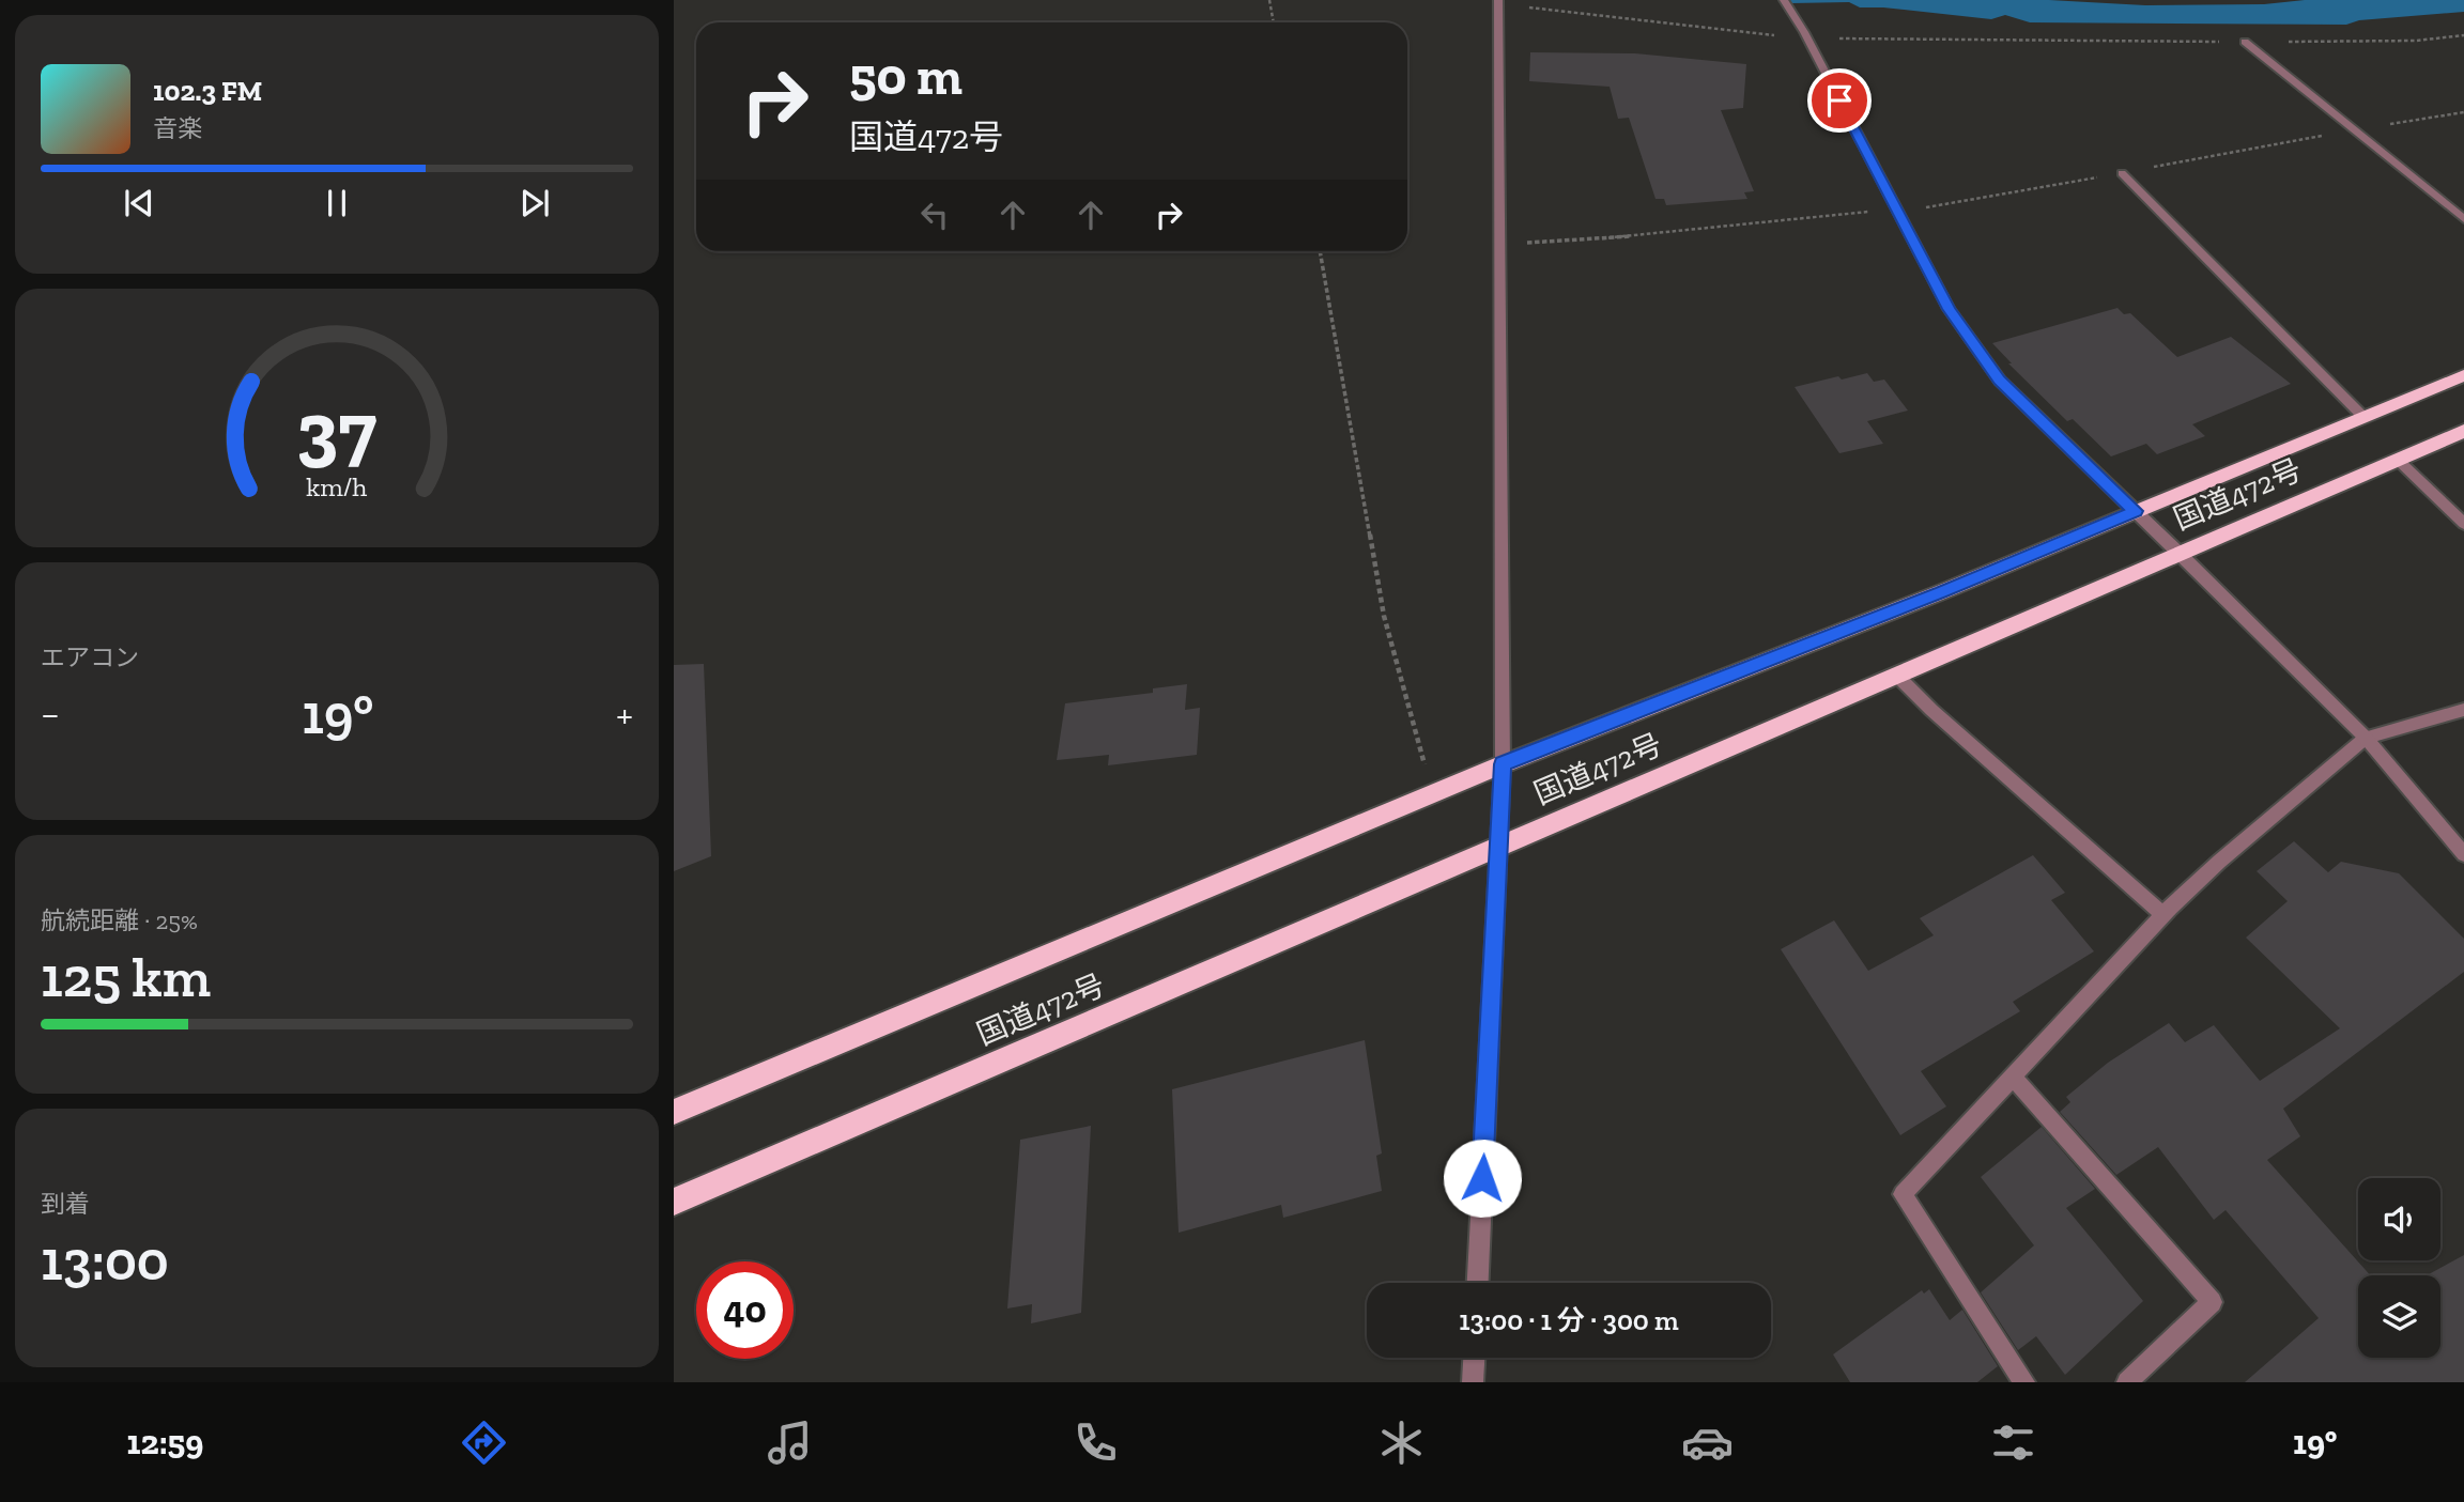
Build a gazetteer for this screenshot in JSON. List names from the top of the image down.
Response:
{
  "streets": {
    "highway": ["国道472号"]
  },
  "page": {
    "turn": ["50 m", "国道472号"],
    "song": ["102.3 FM", "音楽"],
    "tile": [
      "エアコン",
      ["航続距離 · 25%", "125 km"],
      ["到着", "13:00"]
    ],
    "heat": ["−", "19°", "+"],
    "limit": "40",
    "trip": "13:00 · 1 分 · 300 m",
    "tabs": ["12:59", "19°"],
    "gauge": ["37", "km/h"]
  }
}
